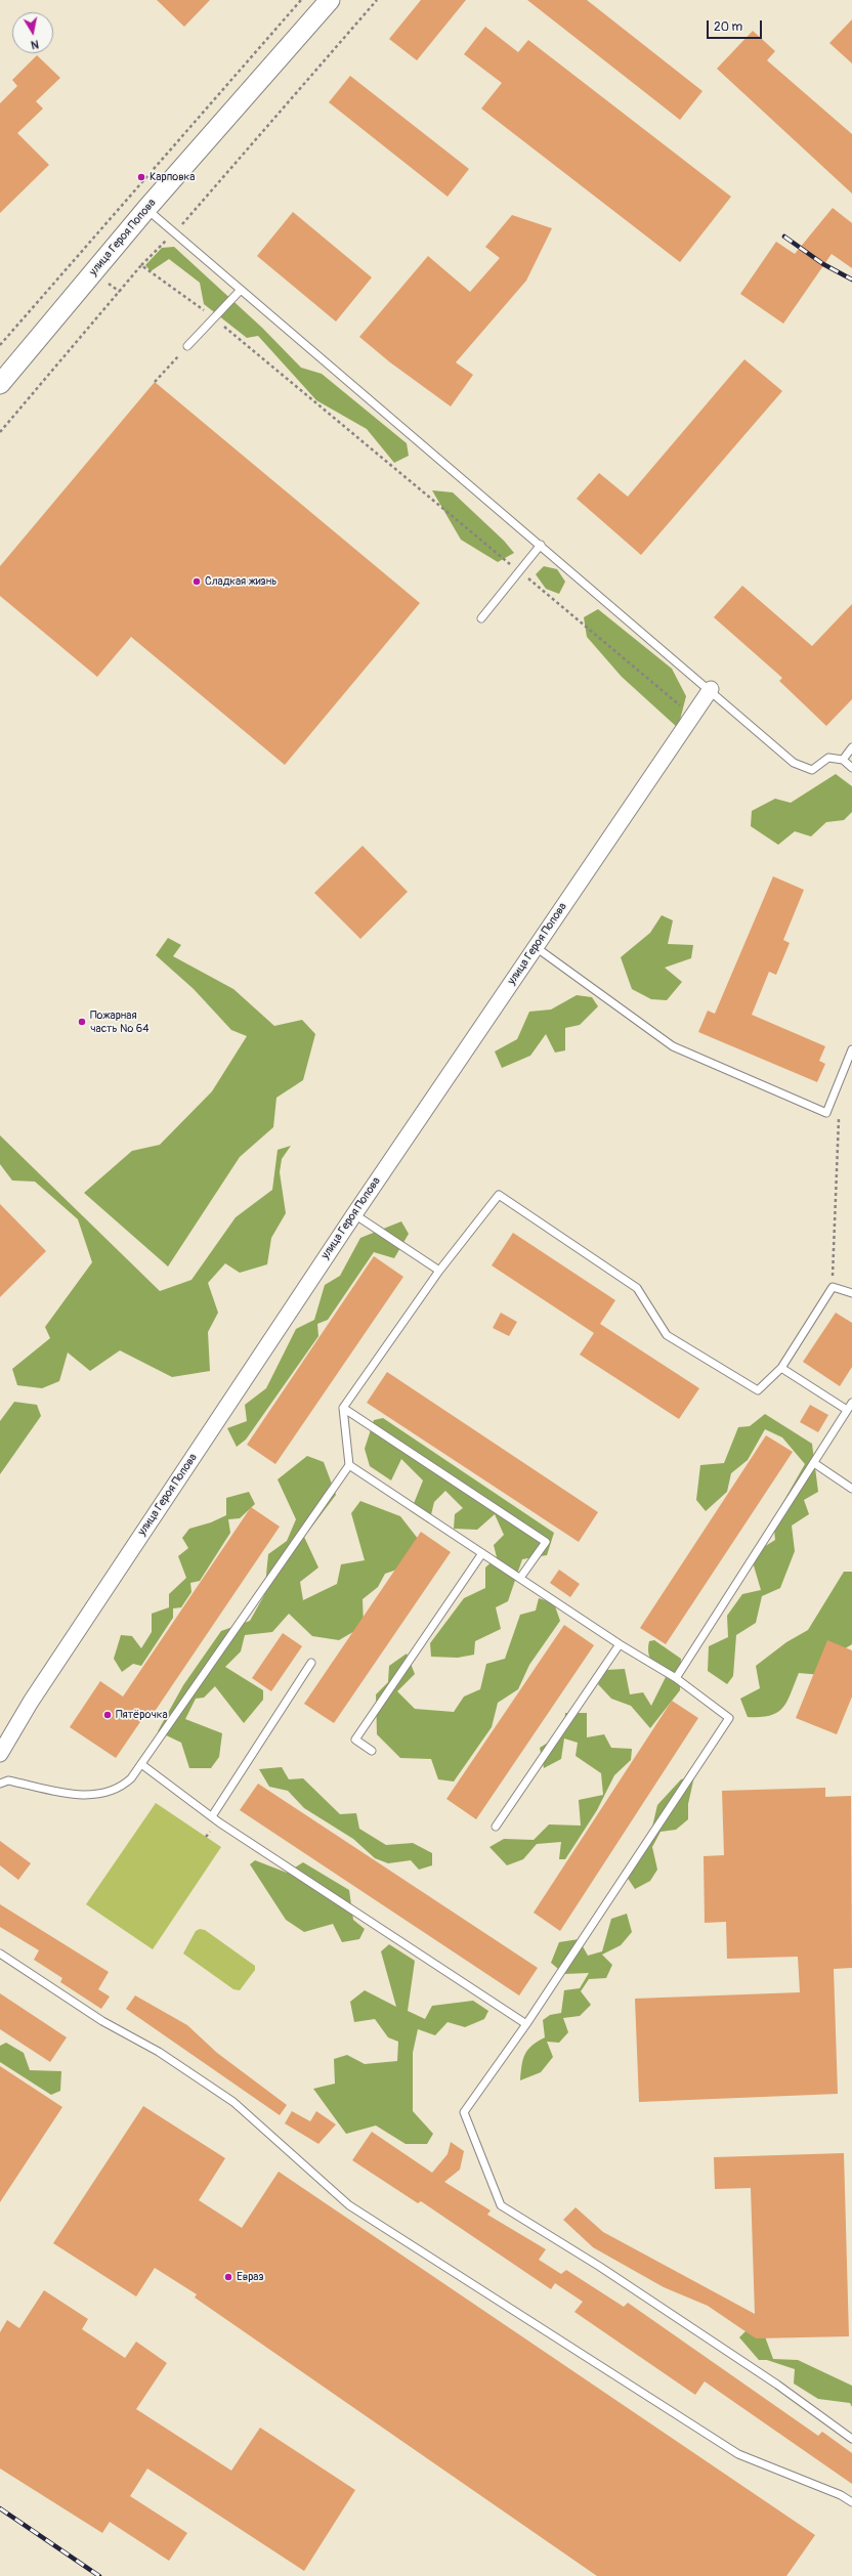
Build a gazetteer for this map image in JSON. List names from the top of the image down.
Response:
{
  "streets": {
    "street": ["улица Героя Попова"]
  },
  "places": [
    "Карповка",
    "Сладкая жизнь",
    "Пожарная часть № 64",
    "Пятёрочка",
    "Евраз"
  ],
  "scale_bar": "20 m",
  "north": "bottom"
}
